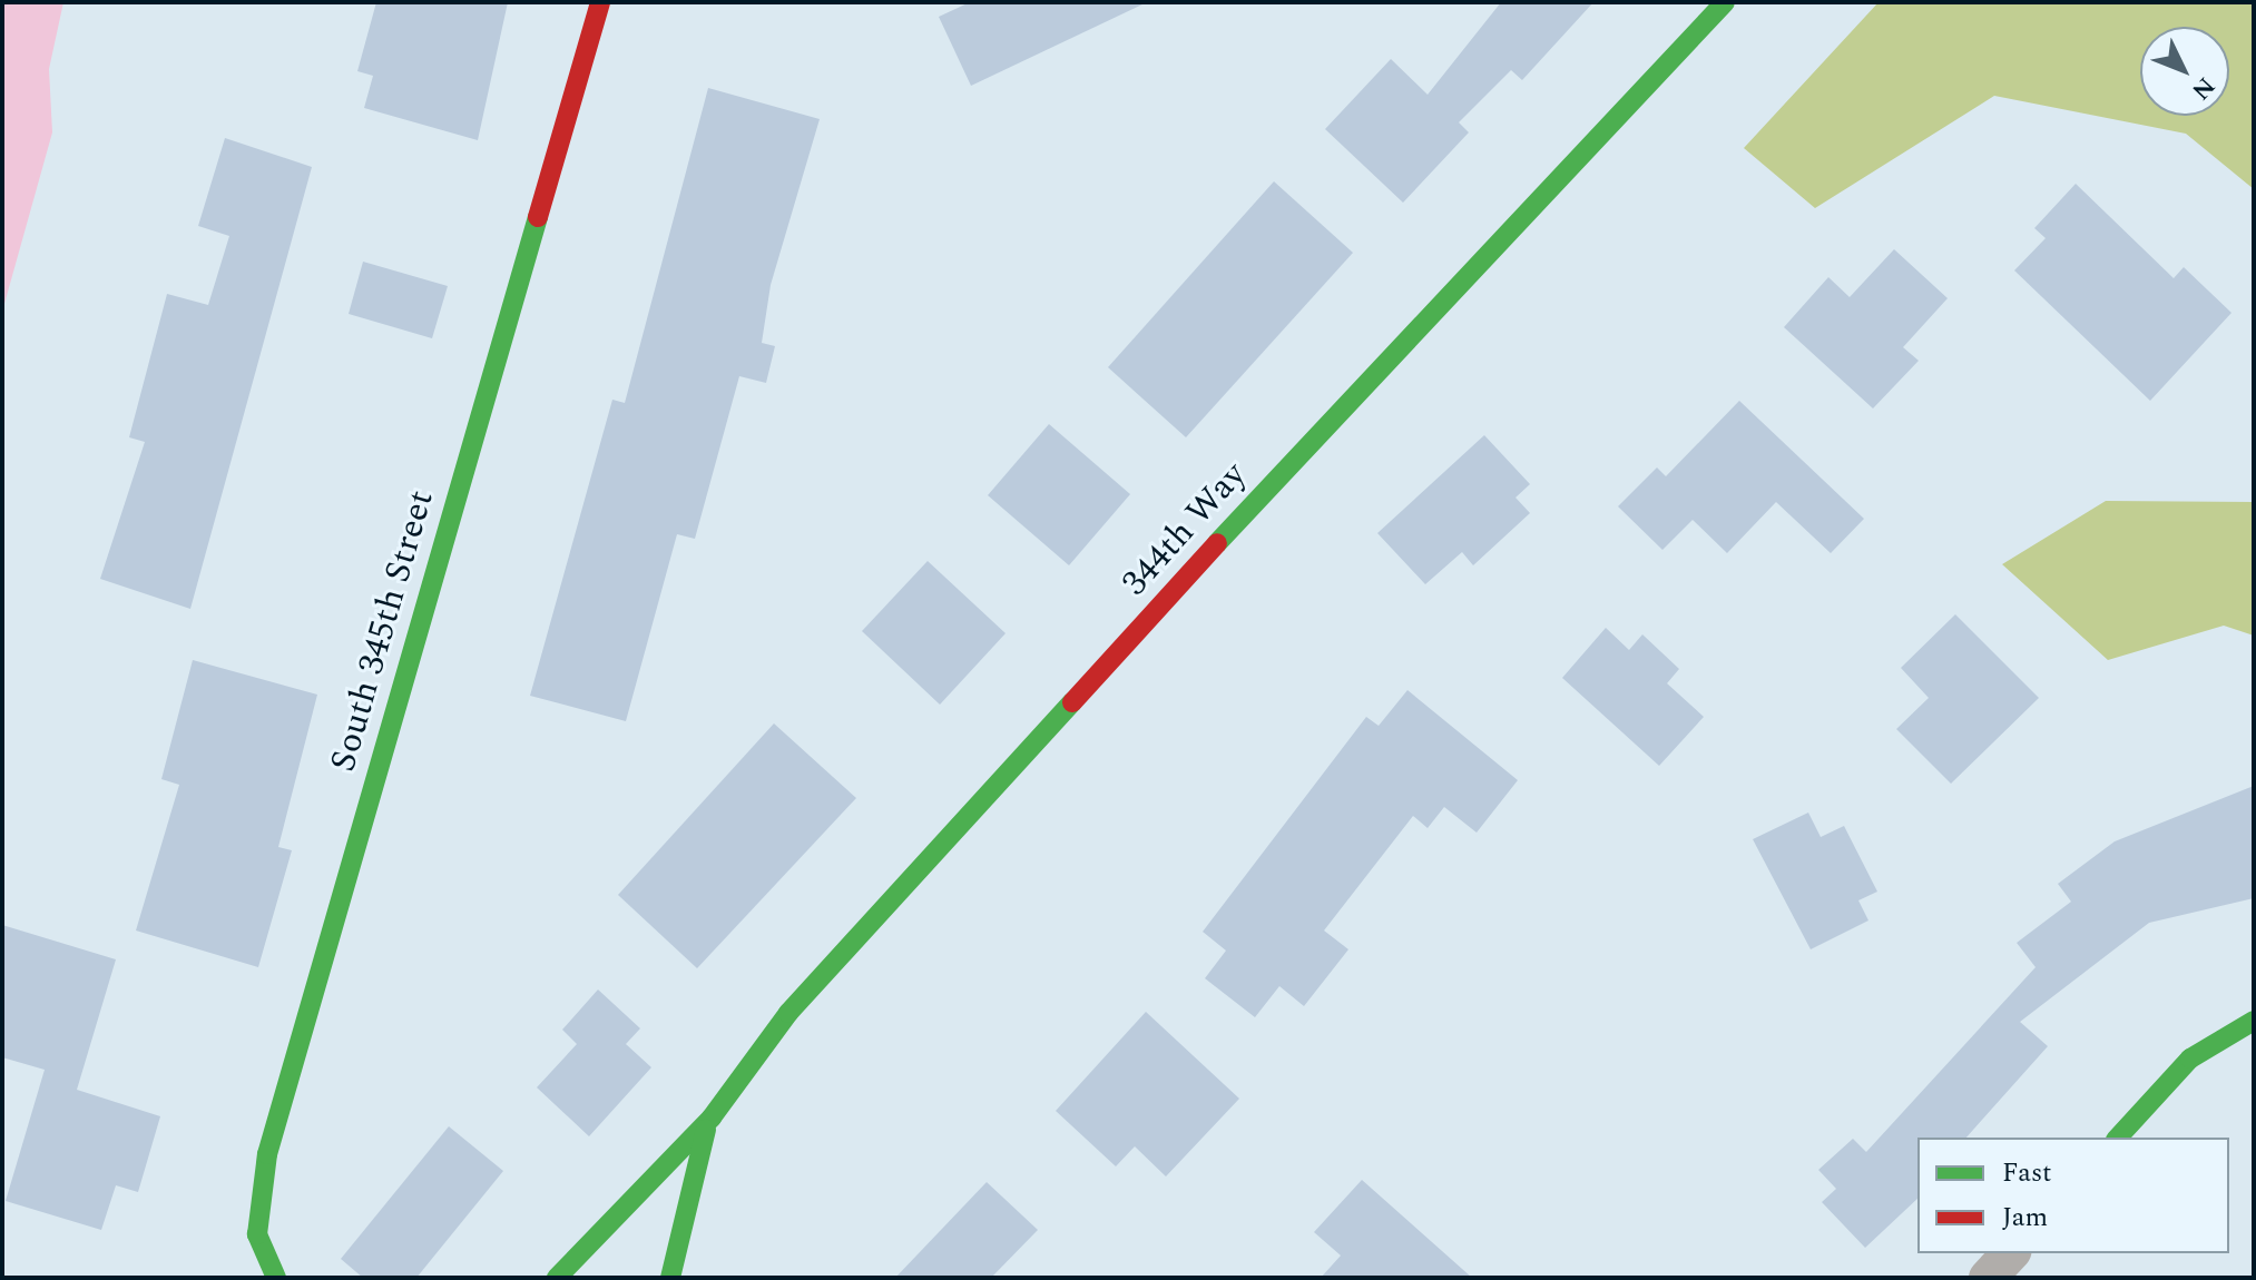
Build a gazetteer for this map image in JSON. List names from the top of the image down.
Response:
{
  "streets": {
    "street": ["344th Way", "South 345th Street"]
  },
  "legend": ["Fast", "Jam"],
  "north": "bottom right"
}
